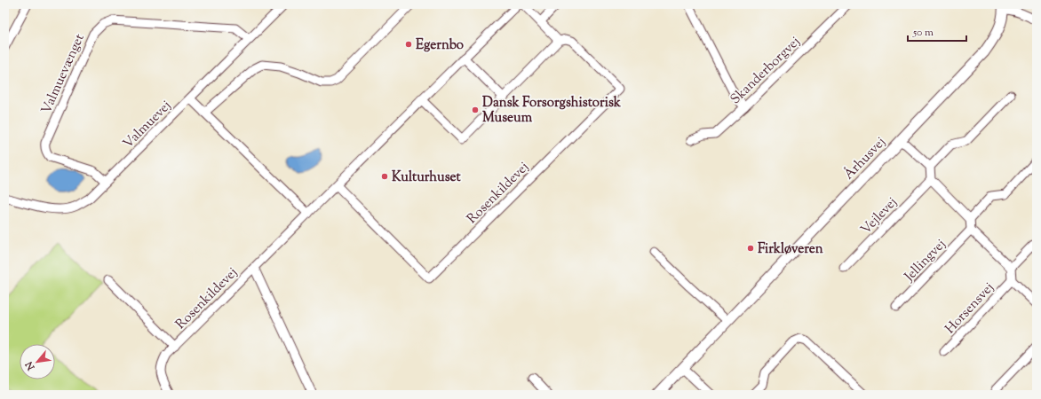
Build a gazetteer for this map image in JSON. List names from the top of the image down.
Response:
{
  "streets": {
    "street": [
      "Skanderborgvej",
      "Valmuevænget",
      "Valmuevej",
      "Århusvej",
      "Rosenkildevej",
      "Vejlevej",
      "Jellingvej",
      "Horsensvej"
    ]
  },
  "crossings": [
    ["Valmuevænget", "Valmuevej"]
  ],
  "places": [
    "Egernbo",
    "Dansk Forsorgshistorisk Museum",
    "Kulturhuset",
    "Firkløveren"
  ],
  "scale_bar": "50 m",
  "north": "bottom left"
}
